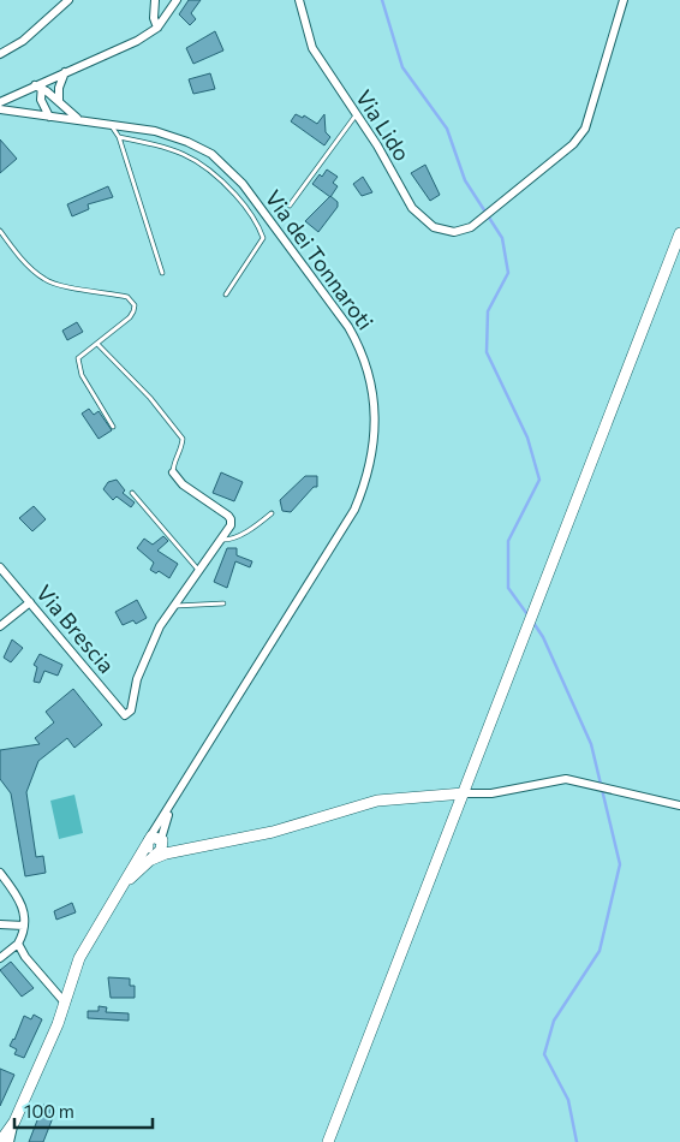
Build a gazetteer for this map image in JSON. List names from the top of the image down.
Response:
{
  "streets": {
    "street": ["Via Lido", "Via dei Tonnaroti", "Via Brescia"]
  },
  "scale_bar": "100 m"
}
